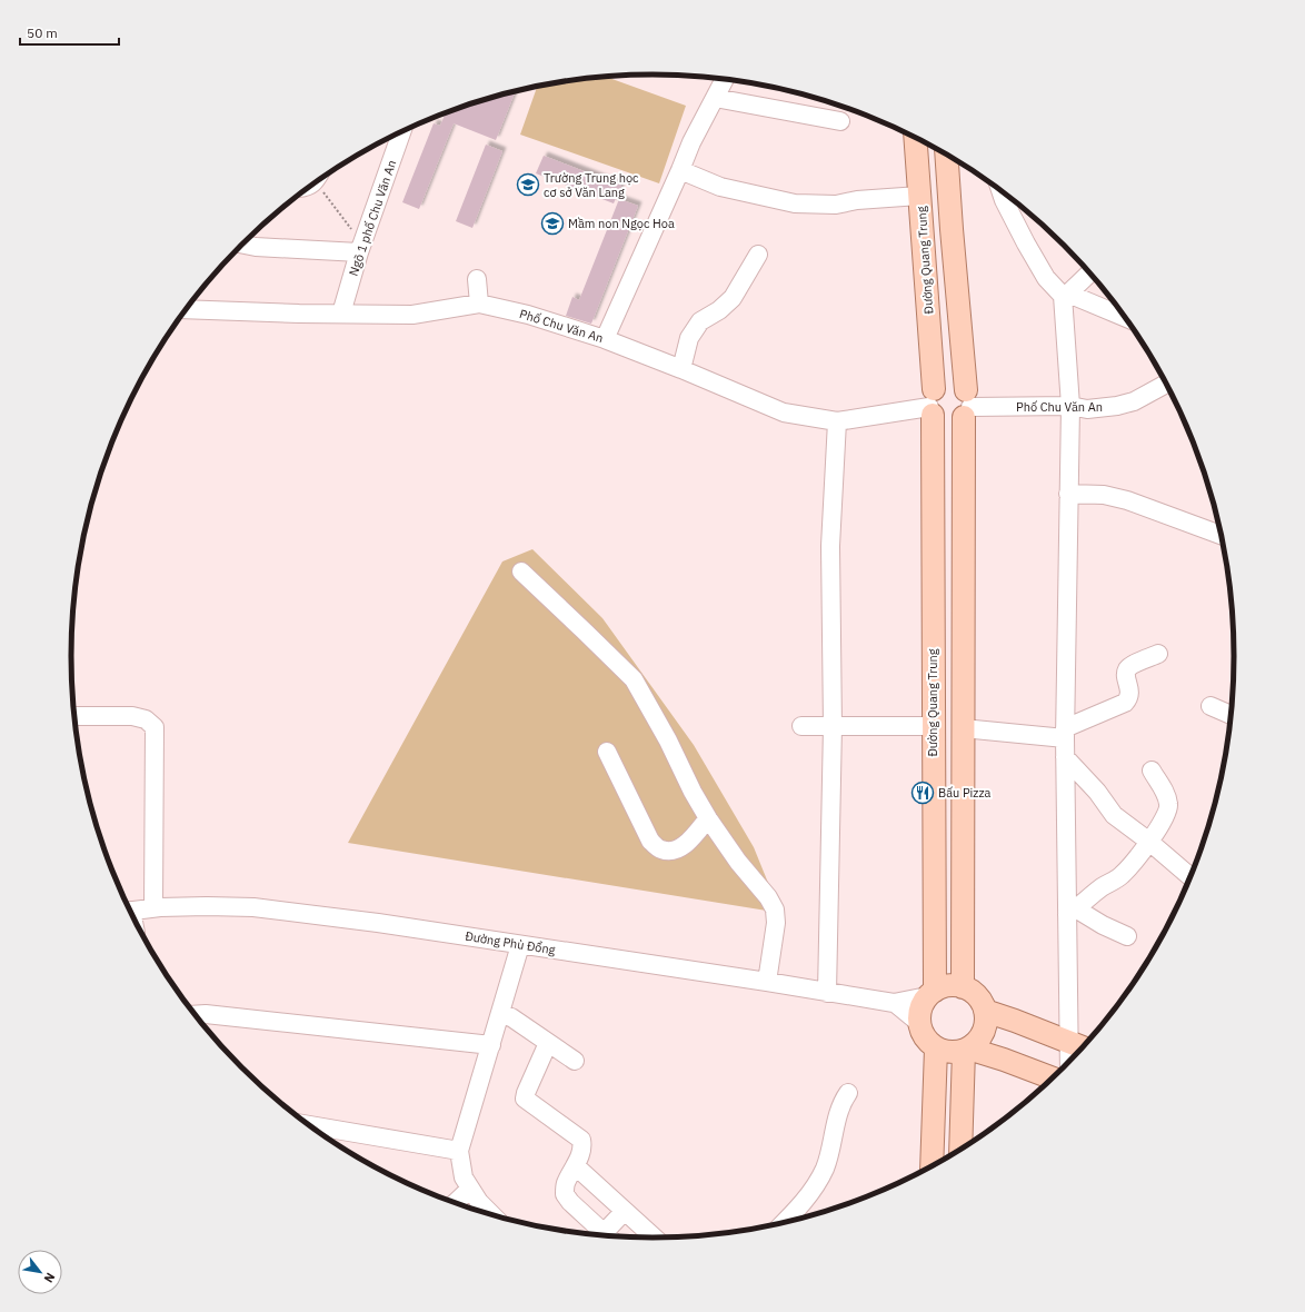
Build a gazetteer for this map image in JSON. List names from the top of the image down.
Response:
{
  "streets": {
    "main road": ["Đường Quang Trung"],
    "street": ["Ngõ 1 phố Chu Văn An", "Phố Chu Văn An", "Đường Phù Đổng"]
  },
  "crossings": [
    ["Ngõ 1 phố Chu Văn An", "Phố Chu Văn An"],
    ["Đường Quang Trung", "Phố Chu Văn An"],
    ["Đường Quang Trung", "Đường Phù Đổng"]
  ],
  "places": {
    "school or university": ["Trường Trung học cơ sở Văn Lang", "Mầm non Ngọc Hoa"],
    "restaurant": ["Bấu Pizza"]
  },
  "scale_bar": "50 m",
  "north": "bottom right"
}
